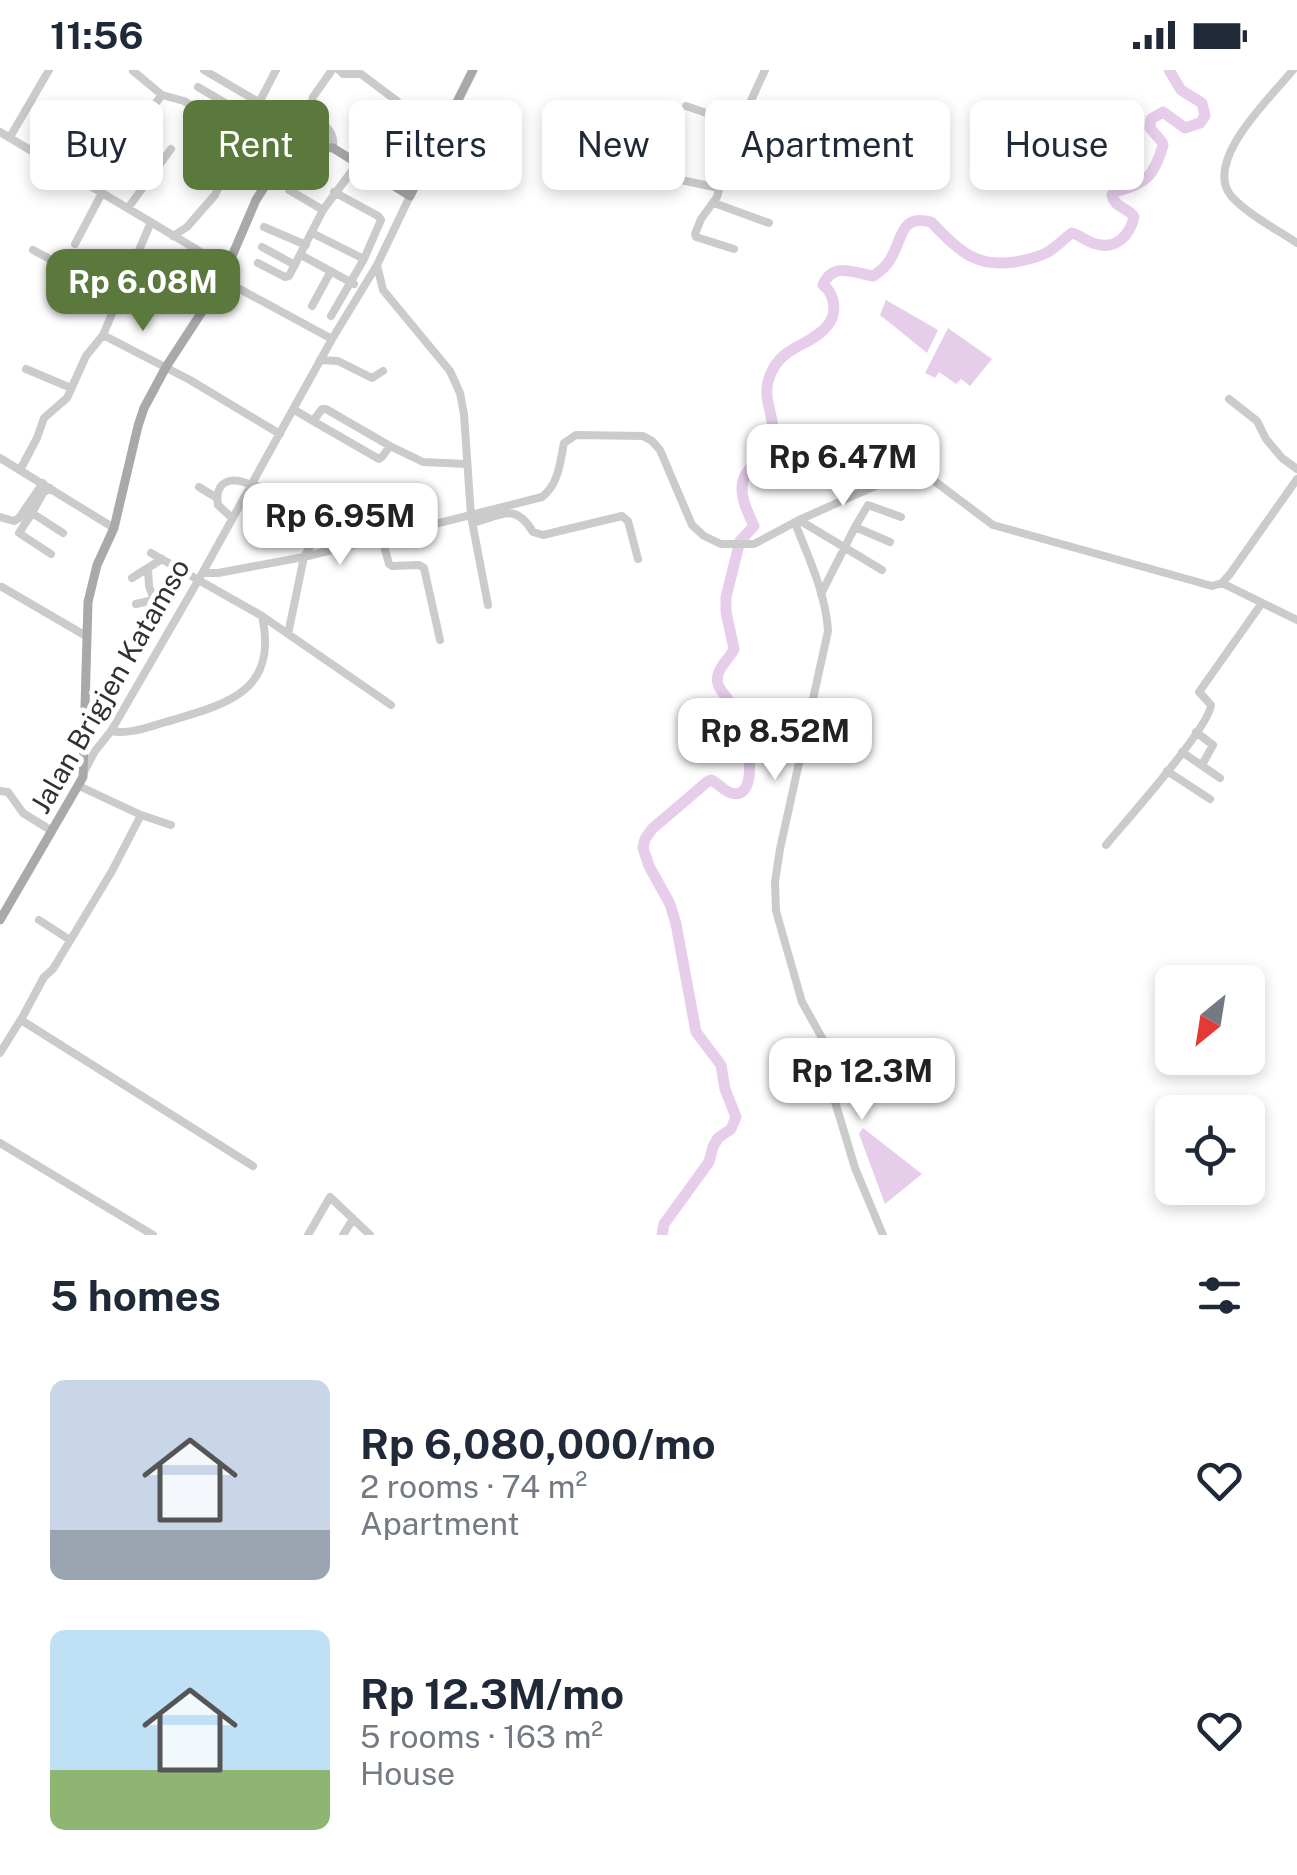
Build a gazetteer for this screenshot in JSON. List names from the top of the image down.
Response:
{
  "streets": {
    "main road": ["Jalan Brigjen Katamso"]
  },
  "north": "bottom left",
  "page": {
    "status": "11:56",
    "chip": [
      "Buy",
      "Rent",
      "Filters",
      "New",
      "Apartment",
      "House"
    ],
    "price": [
      "Rp 6.08M",
      "Rp 6.47M",
      "Rp 6.95M",
      "Rp 8.52M",
      "Rp 12.3M"
    ],
    "heading": "5 homes",
    "list": [
      {
        "name": "Rp 6,080,000/mo",
        "note": "2 rooms · 74 m² · Apartment"
      },
      {
        "name": "Rp 12.3M/mo",
        "note": "5 rooms · 163 m² · House"
      }
    ]
  }
}
